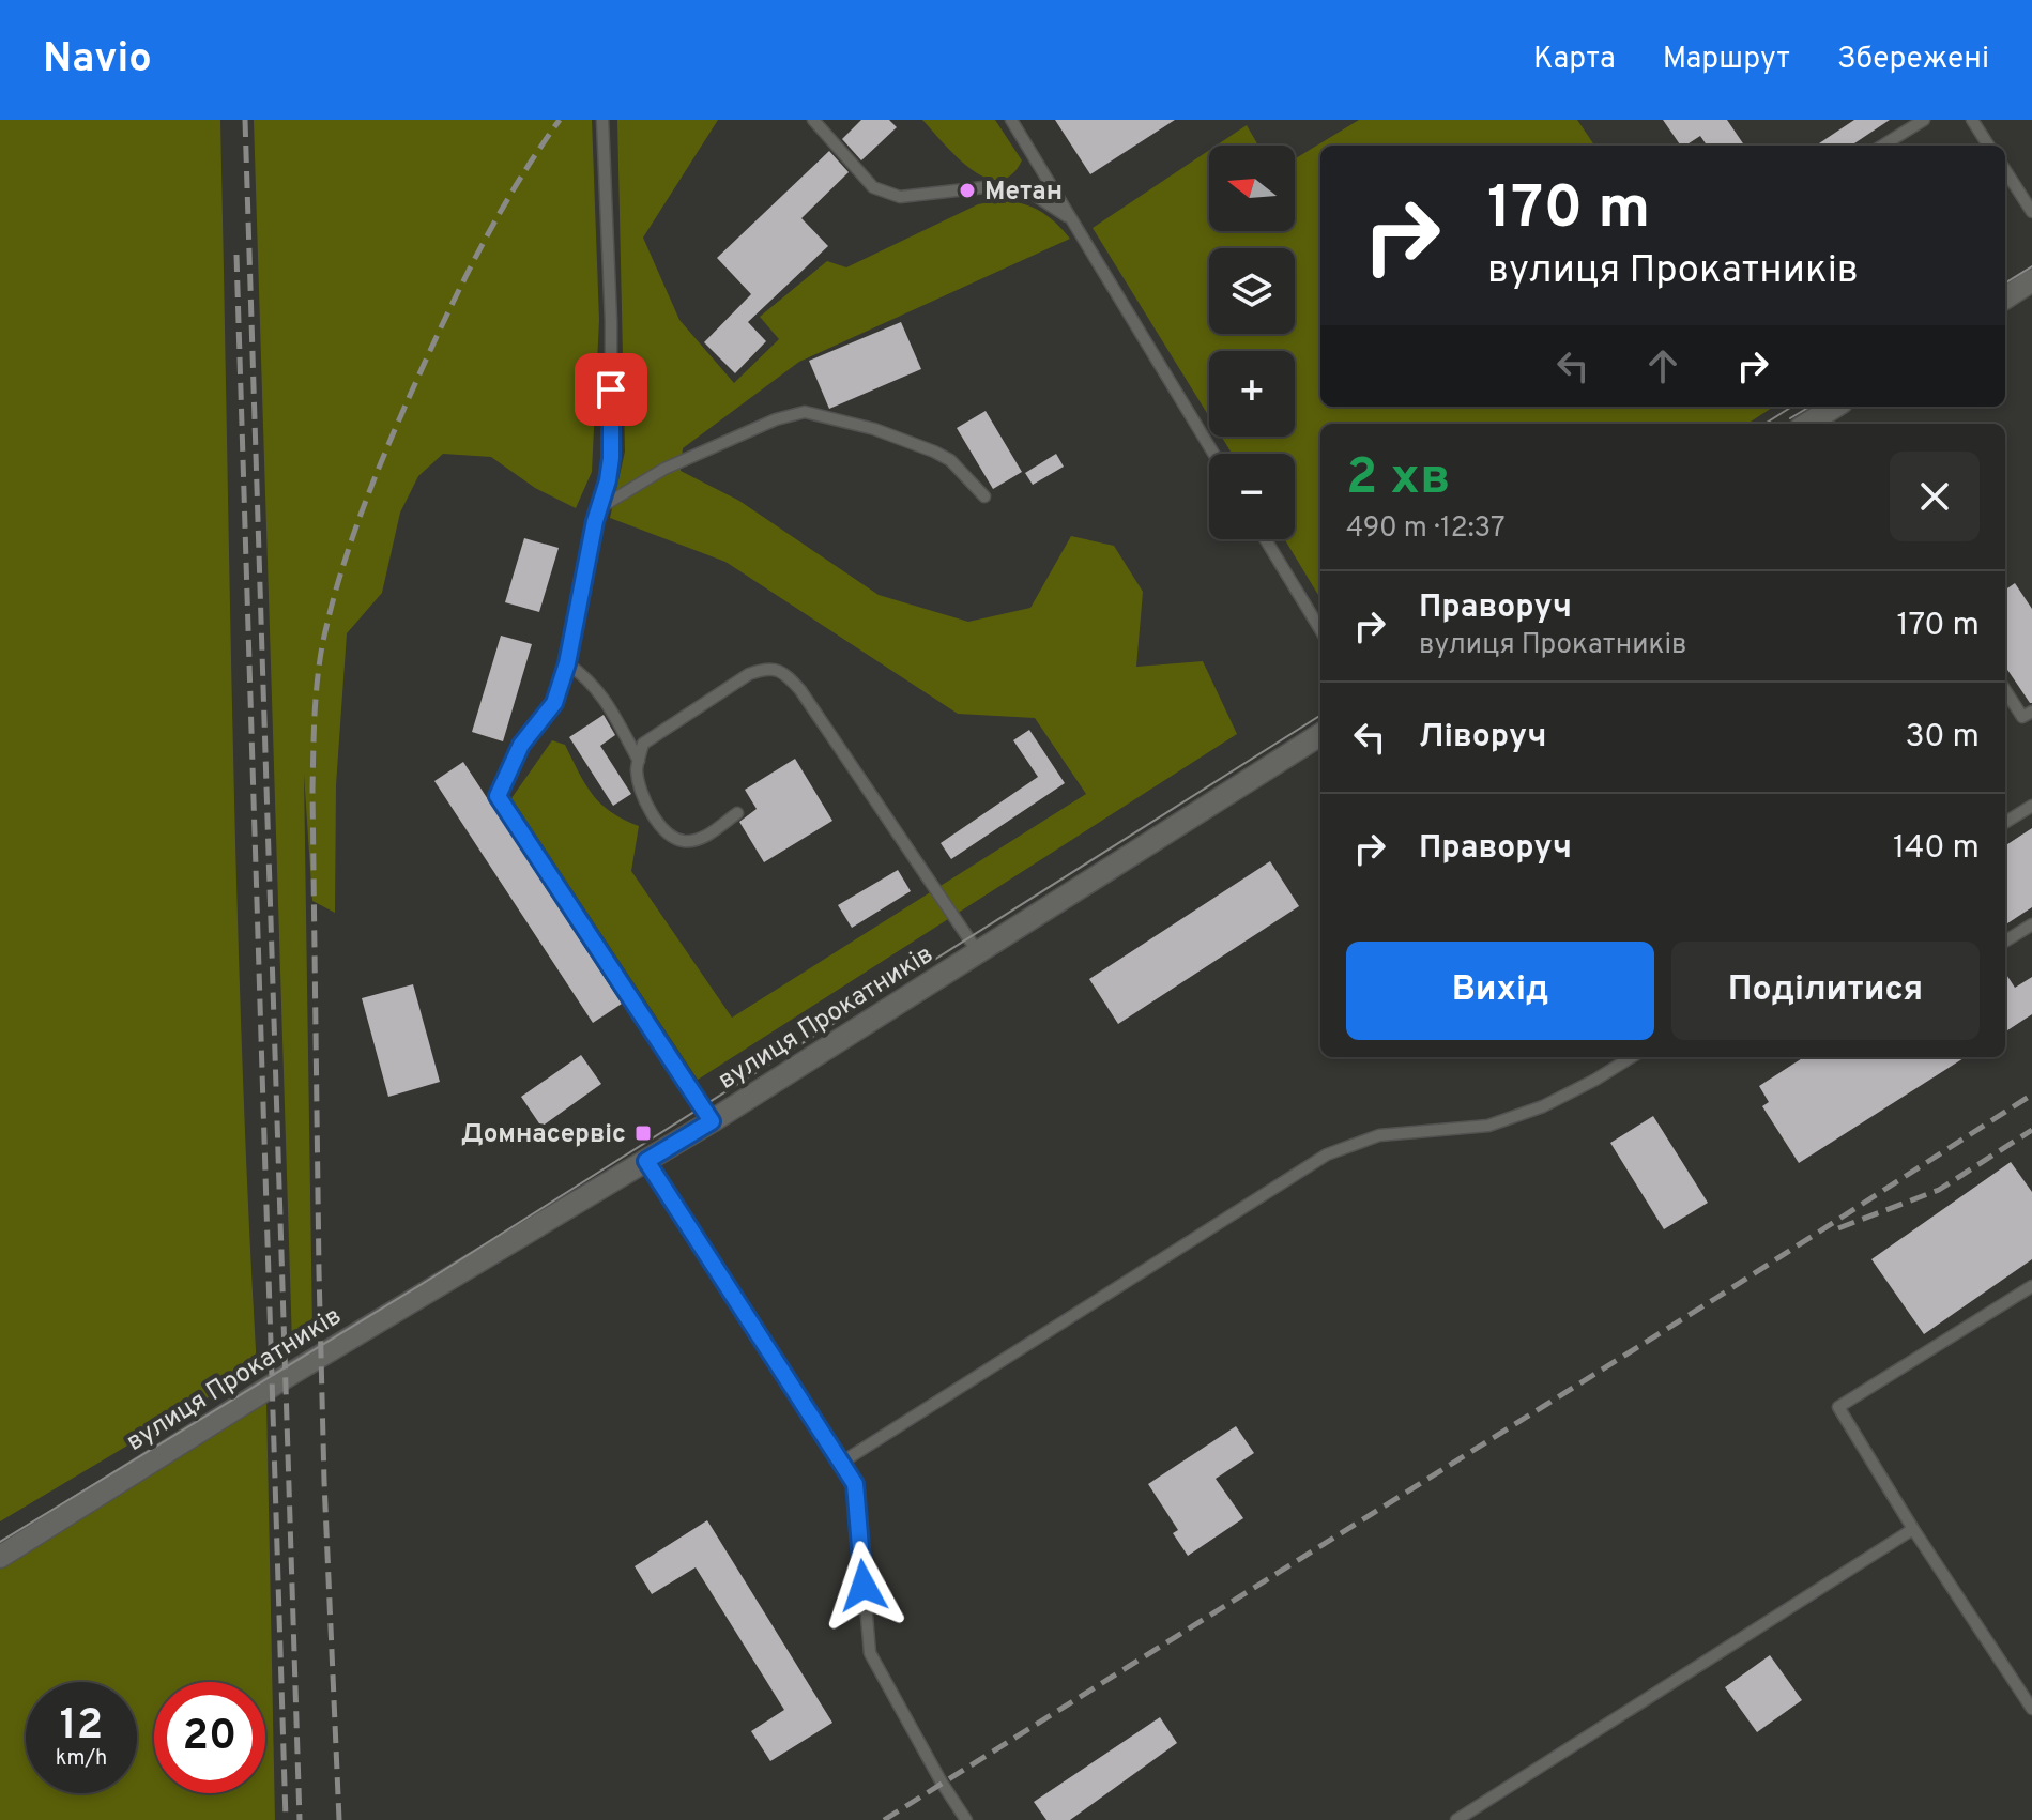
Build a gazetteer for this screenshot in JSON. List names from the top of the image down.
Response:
{
  "streets": {
    "street": ["вулиця Прокатників"]
  },
  "places": {
    "other": ["Метан"],
    "transit": ["Домнасервіс"]
  },
  "north": "left",
  "page": {
    "header": "Navio",
    "nav": ["Карта", "Маршрут", "Збережені"],
    "map_buttons": ["+", "−"],
    "turn": ["170 m", "вулиця Прокатників"],
    "heading": ["2 хв", "490 m · 12:37"],
    "list": [
      {
        "name": "Праворуч",
        "note": "вулиця Прокатників",
        "value": "170 m"
      },
      {
        "name": "Ліворуч",
        "value": "30 m"
      },
      {
        "name": "Праворуч",
        "value": "140 m"
      }
    ],
    "buttons": ["Вихід", "Поділитися"],
    "speed": "12 km/h",
    "limit": "20"
  }
}
